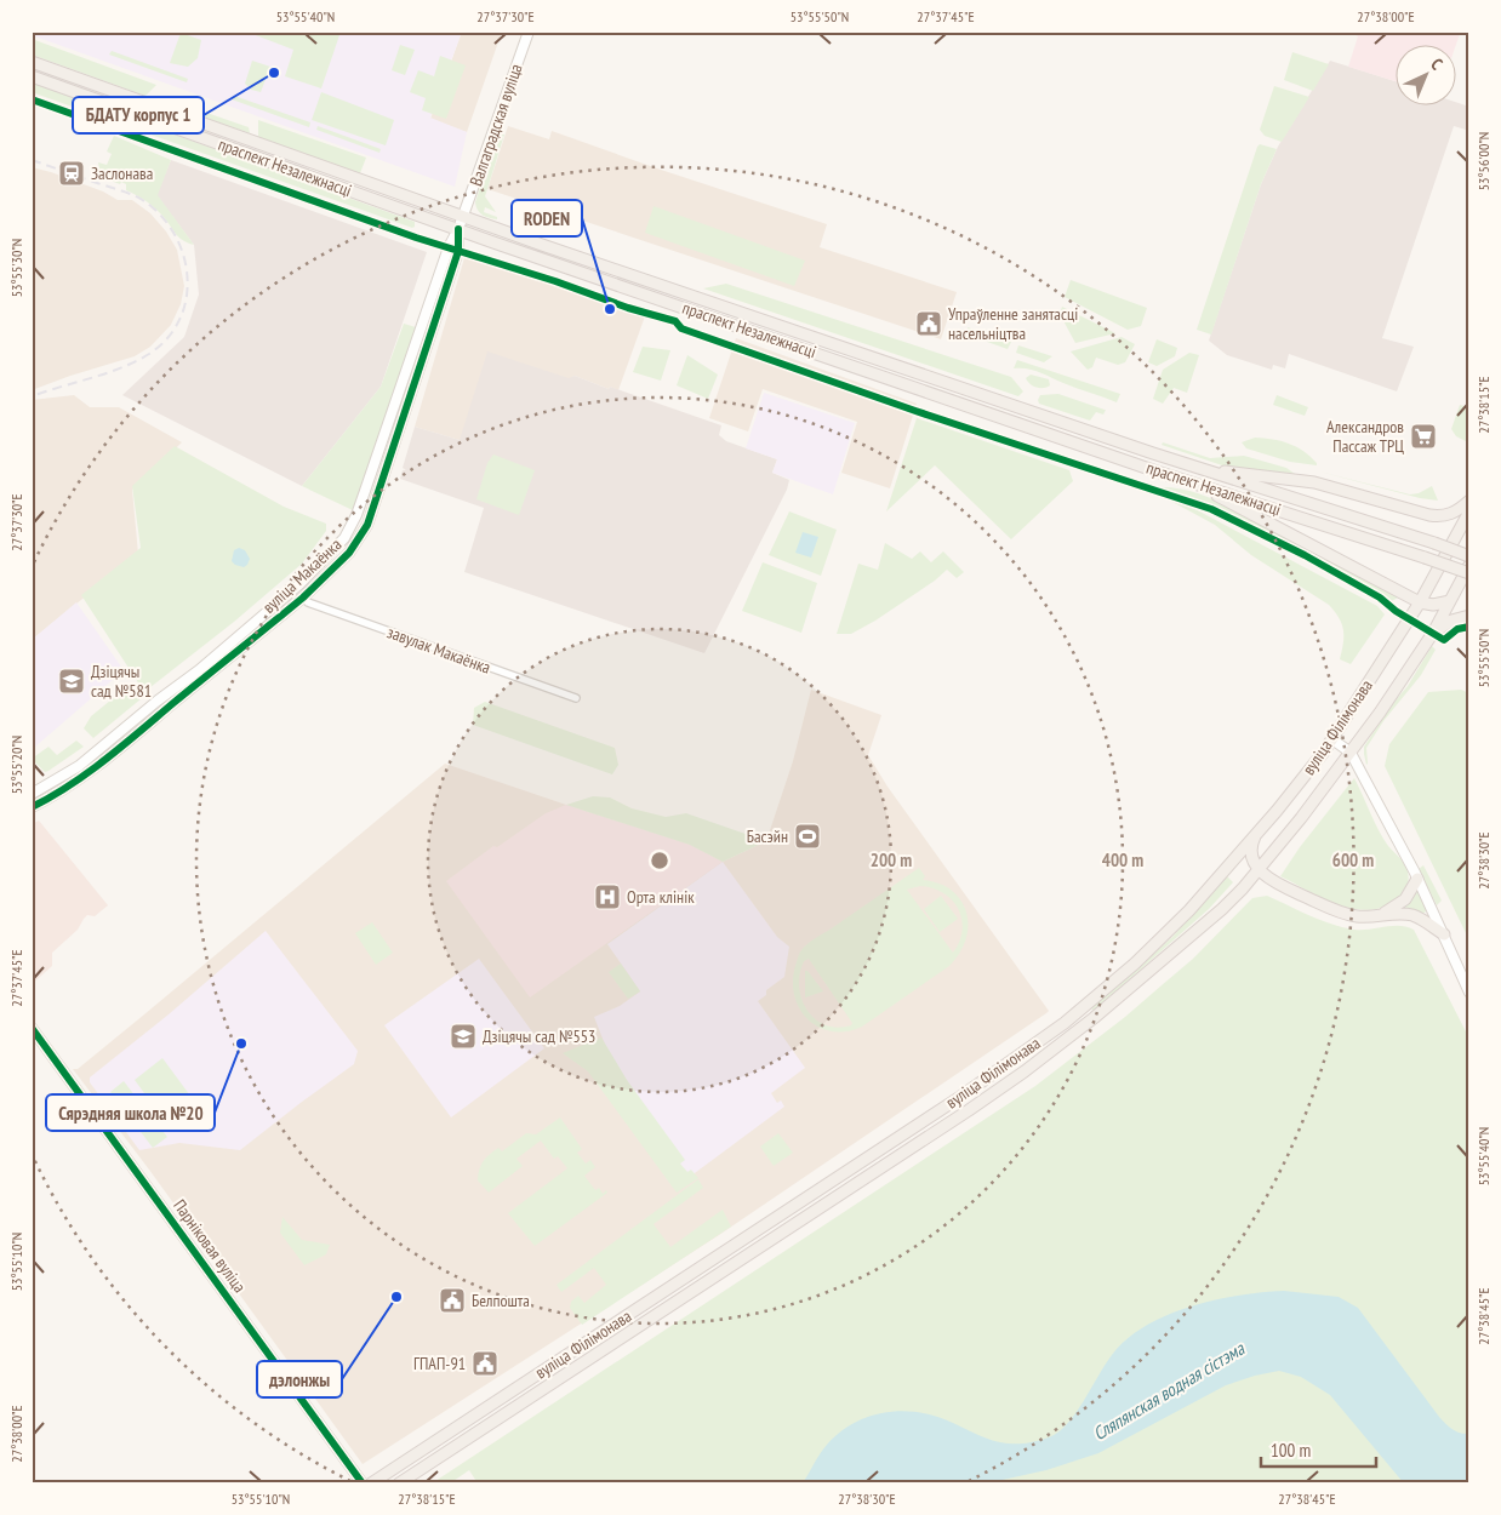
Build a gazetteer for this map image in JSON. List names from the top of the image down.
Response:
{
  "streets": {
    "main road": ["праспект Незалежнасці", "вуліца Філімонава"],
    "street": [
      "Валгаградская вуліца",
      "вуліца Макаёнка",
      "завулак Макаёнка",
      "Парніковая вуліца"
    ]
  },
  "crossings": [
    ["Валгаградская вуліца", "праспект Незалежнасці"],
    ["Валгаградская вуліца", "вуліца Макаёнка"],
    ["праспект Незалежнасці", "вуліца Макаёнка"],
    ["вуліца Макаёнка", "завулак Макаёнка"]
  ],
  "water": ["Сляпянская водная сістэма"],
  "places": {
    "other": [
      "БДАТУ корпус 1",
      "RODEN",
      "Сярэдняя школа №20",
      "дэлонжы"
    ],
    "station": ["Заслонава"],
    "public building": ["Упраўленне занятасці насельніцтва", "Белпошта", "ГПАП-91"],
    "supermarket": ["Александров Пассаж ТРЦ"],
    "school or university": ["Дзіцячы сад №581", "Дзіцячы сад №553"],
    "sports": ["Басэйн"],
    "hospital": ["Орта клінік"]
  },
  "scale_bar": "100 m",
  "north": "top right",
  "coordinates": [
    "53°55'40\"N",
    "27°37'30\"E",
    "53°55'50\"N",
    "27°37'45\"E",
    "27°38'00\"E",
    "53°56'00\"N",
    "53°55'30\"N",
    "27°38'15\"E",
    "53°55'20\"N",
    "27°38'30\"E",
    "53°55'10\"N",
    "27°38'45\"E"
  ],
  "rings": ["200 m", "400 m", "600 m"]
}
